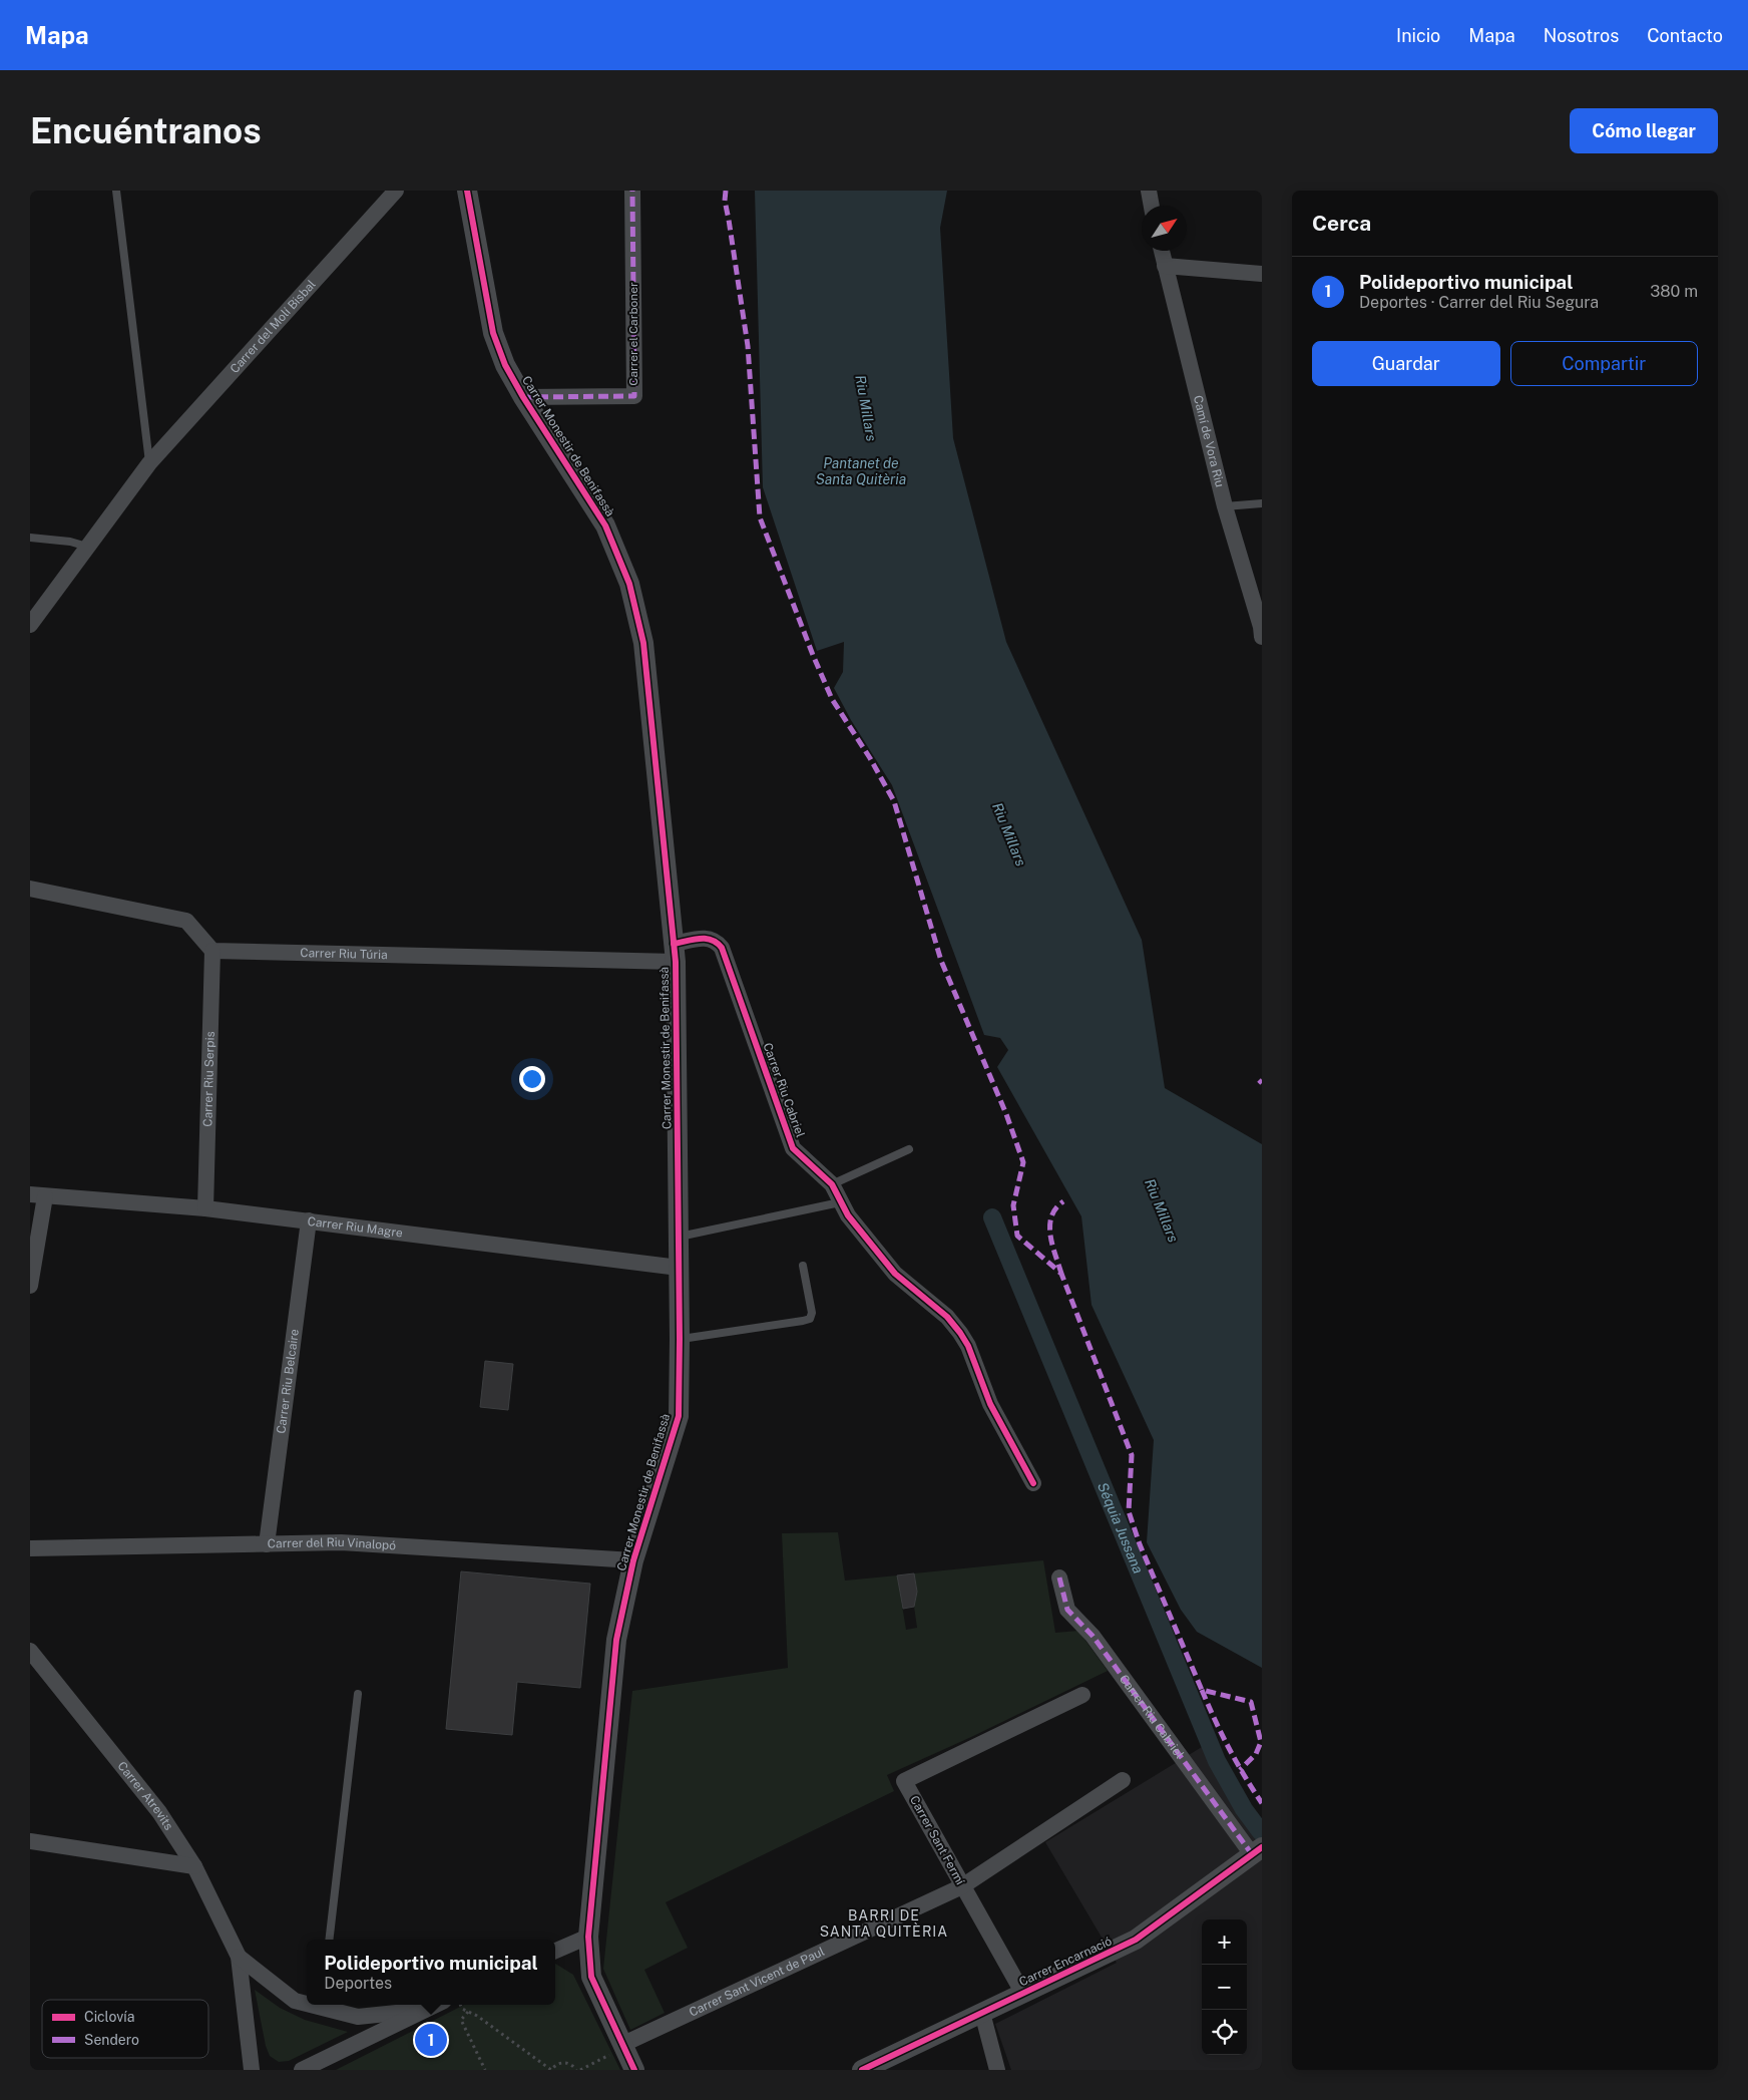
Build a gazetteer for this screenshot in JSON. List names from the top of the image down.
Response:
{
  "streets": {
    "street": [
      "Carrer del Molí Bisbal",
      "Carrer el Carboner",
      "Camí de Vora Riu",
      "Carrer Monestir de Benifassà",
      "Carrer Riu Túria",
      "Carrer Riu Serpis",
      "Carrer Riu Cabriel",
      "Carrer Riu Magre",
      "Carrer Riu Belcaire",
      "Carrer del Riu Vinalopó",
      "Carrer Atrevits",
      "Carrer Sant Fermí",
      "Carrer Encarnació",
      "Carrer Sant Vicent de Paul"
    ]
  },
  "crossings": [
    ["Carrer el Carboner", "Carrer Monestir de Benifassà"],
    ["Carrer Monestir de Benifassà", "Carrer Riu Túria"],
    ["Carrer Monestir de Benifassà", "Carrer Riu Cabriel"],
    ["Carrer Monestir de Benifassà", "Carrer Riu Magre"],
    ["Carrer Monestir de Benifassà", "Carrer del Riu Vinalopó"],
    ["Carrer Monestir de Benifassà", "Carrer Sant Vicent de Paul"],
    ["Carrer Riu Túria", "Carrer Riu Serpis"],
    ["Carrer Riu Túria", "Carrer Riu Cabriel"],
    ["Carrer Riu Serpis", "Carrer Riu Magre"],
    ["Carrer Riu Cabriel", "Carrer Encarnació"],
    ["Carrer Riu Magre", "Carrer Riu Belcaire"],
    ["Carrer Riu Belcaire", "Carrer del Riu Vinalopó"],
    ["Carrer Sant Fermí", "Carrer Encarnació"],
    ["Carrer Sant Fermí", "Carrer Sant Vicent de Paul"]
  ],
  "districts": ["BARRI DE SANTA QUITÈRIA"],
  "water": ["Riu Millars", "Pantanet de Santa Quitèria", "Séquia Jussana"],
  "legend": ["Ciclovía", "Sendero"],
  "north": "top right",
  "page": {
    "header": "Mapa",
    "nav": [
      "Inicio",
      "Mapa",
      "Nosotros",
      "Contacto"
    ],
    "buttons": [
      "Cómo llegar",
      ["Guardar", "Compartir"]
    ],
    "title": "Encuéntranos",
    "heading": "Cerca",
    "list": [
      {
        "mark": "1",
        "name": "Polideportivo municipal",
        "note": "Deportes · Carrer del Riu Segura",
        "value": "380 m"
      }
    ],
    "map_buttons": ["+", "−"],
    "popup": ["Polideportivo municipal", "Deportes"],
    "pins": "1"
  }
}
